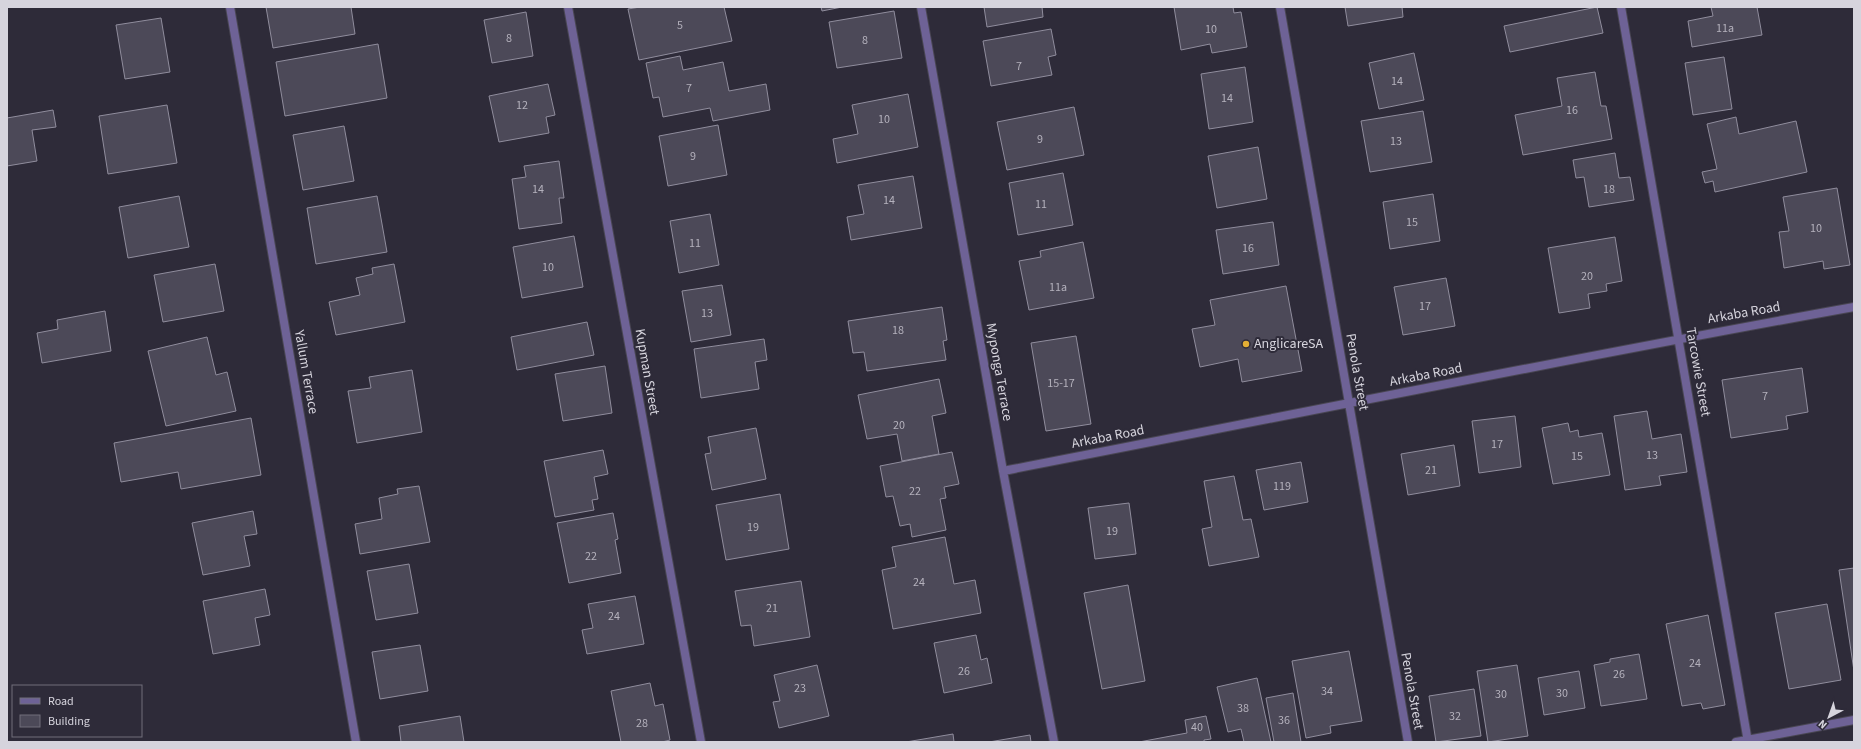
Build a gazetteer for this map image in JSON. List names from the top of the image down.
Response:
{
  "streets": {
    "street": [
      "Arkaba Road",
      "Yallum Terrace",
      "Kupman Street",
      "Myponga Terrace",
      "Penola Street",
      "Tarcowie Street"
    ]
  },
  "crossings": [
    ["Arkaba Road", "Myponga Terrace"],
    ["Arkaba Road", "Penola Street"],
    ["Arkaba Road", "Tarcowie Street"]
  ],
  "places": ["AnglicareSA"],
  "house_numbers": [
    "5",
    "11a",
    "10",
    "8",
    "8",
    "7",
    "14",
    "7",
    "14",
    "12",
    "16",
    "10",
    "9",
    "13",
    "9",
    "14",
    "18",
    "14",
    "11",
    "15",
    "10",
    "11",
    "16",
    "10",
    "20",
    "11a",
    "17",
    "13",
    "18",
    "15-17",
    "7",
    "20",
    "17",
    "13",
    "15",
    "21",
    "119",
    "22",
    "19",
    "19",
    "22",
    "24",
    "21",
    "24",
    "24",
    "26",
    "26",
    "23",
    "34",
    "30",
    "30",
    "38",
    "32",
    "36",
    "28",
    "40"
  ],
  "legend": ["Road", "Building"],
  "north": "bottom left"
}
